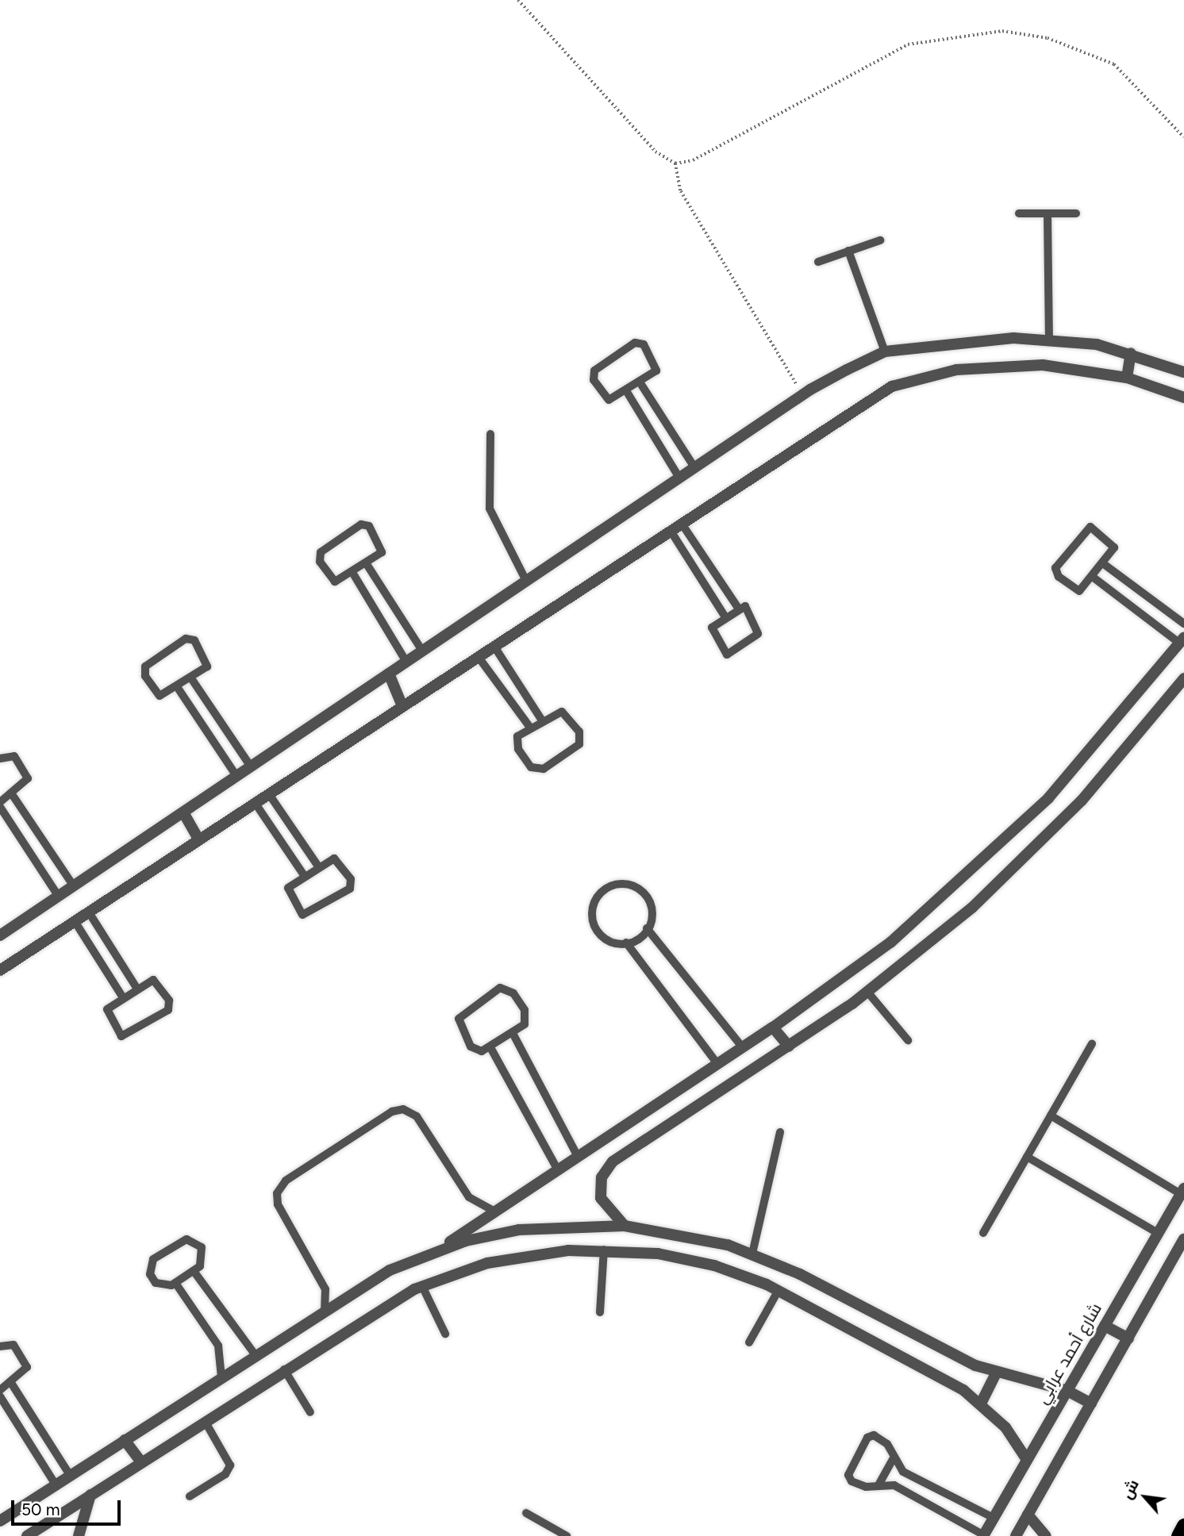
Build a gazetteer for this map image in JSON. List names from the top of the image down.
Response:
{
  "streets": {
    "street": ["شارع أحمد عرابي"]
  },
  "scale_bar": "50 m",
  "north": "top left"
}
